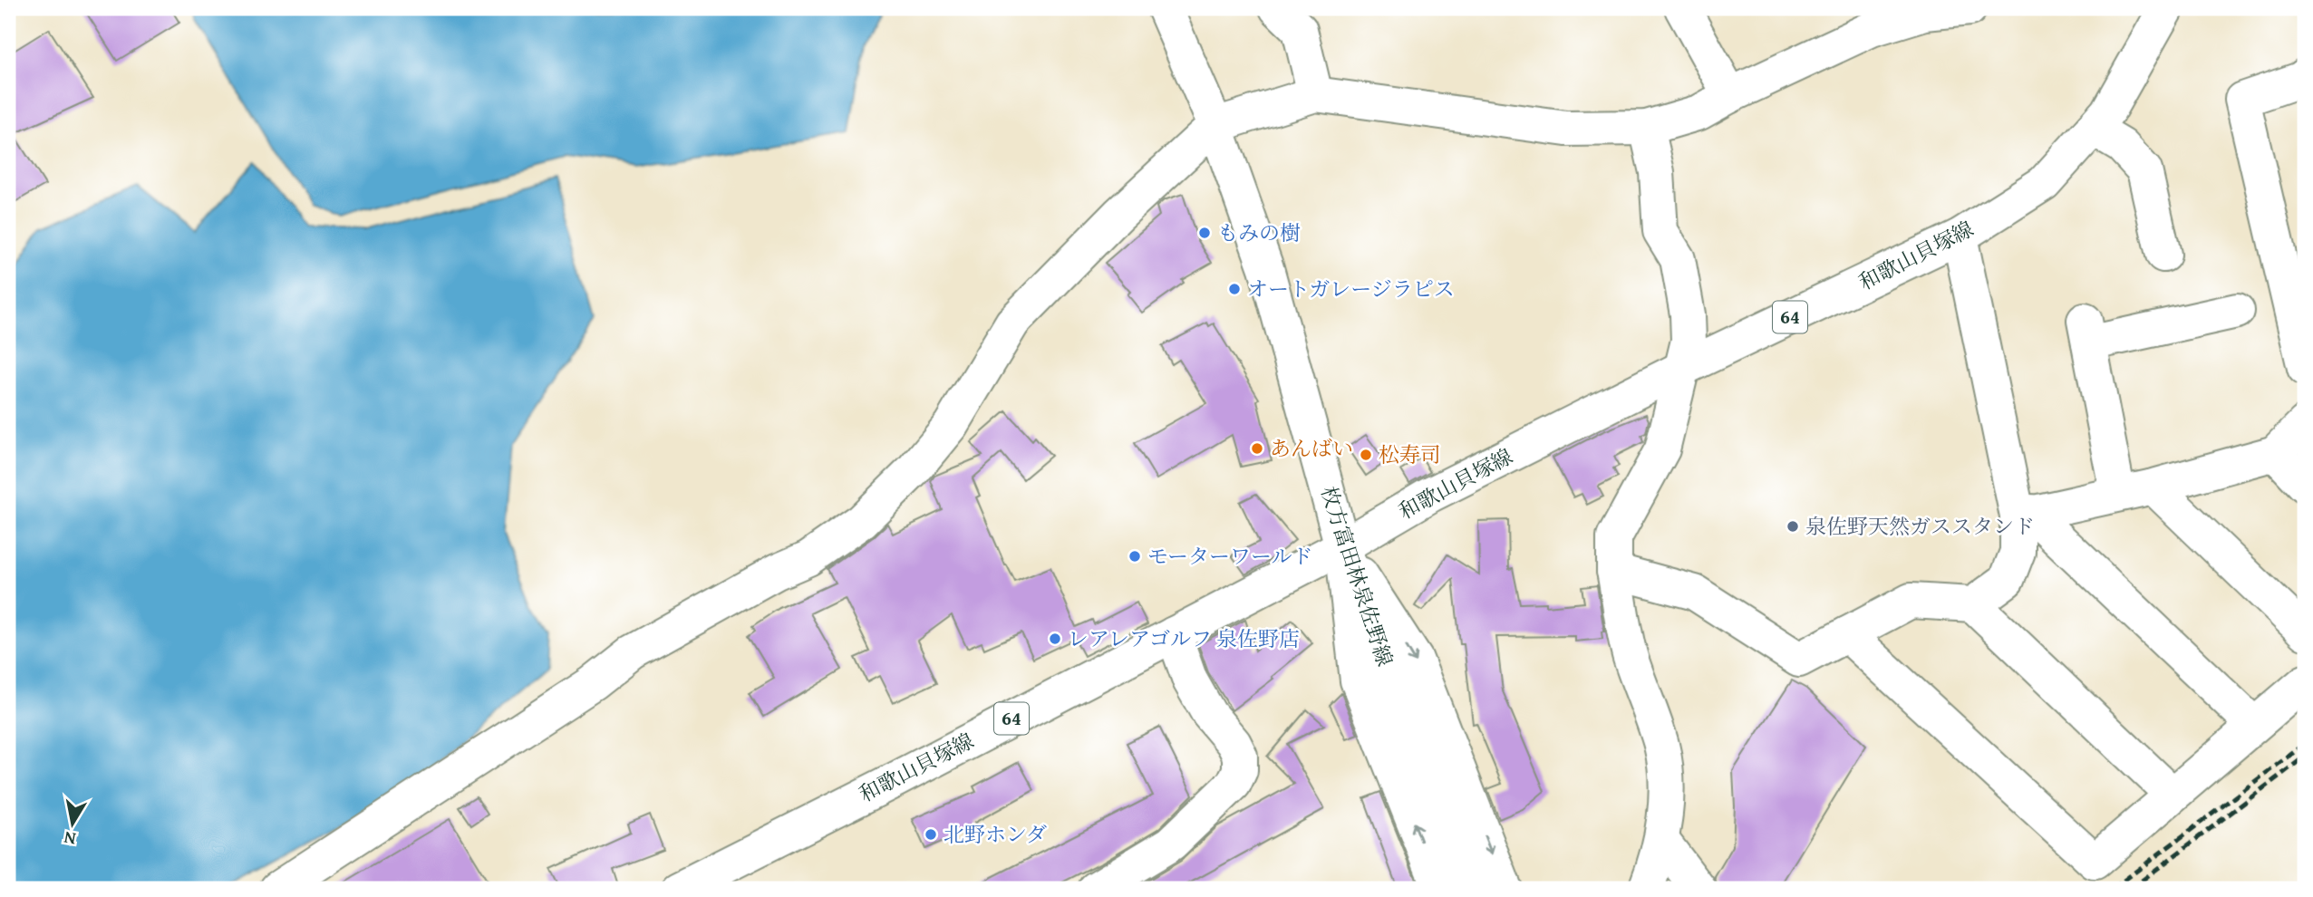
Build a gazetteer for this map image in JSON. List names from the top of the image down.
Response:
{
  "streets": {
    "street": ["和歌山貝塚線", "64", "枚方富田林泉佐野線"]
  },
  "crossings": [
    ["和歌山貝塚線", "枚方富田林泉佐野線"]
  ],
  "places": [
    "もみの樹",
    "オートガレージラピス",
    "あんばい",
    "松寿司",
    "泉佐野天然ガススタンド",
    "モーターワールド",
    "レアレアゴルフ 泉佐野店",
    "北野ホンダ"
  ],
  "north": "bottom"
}
